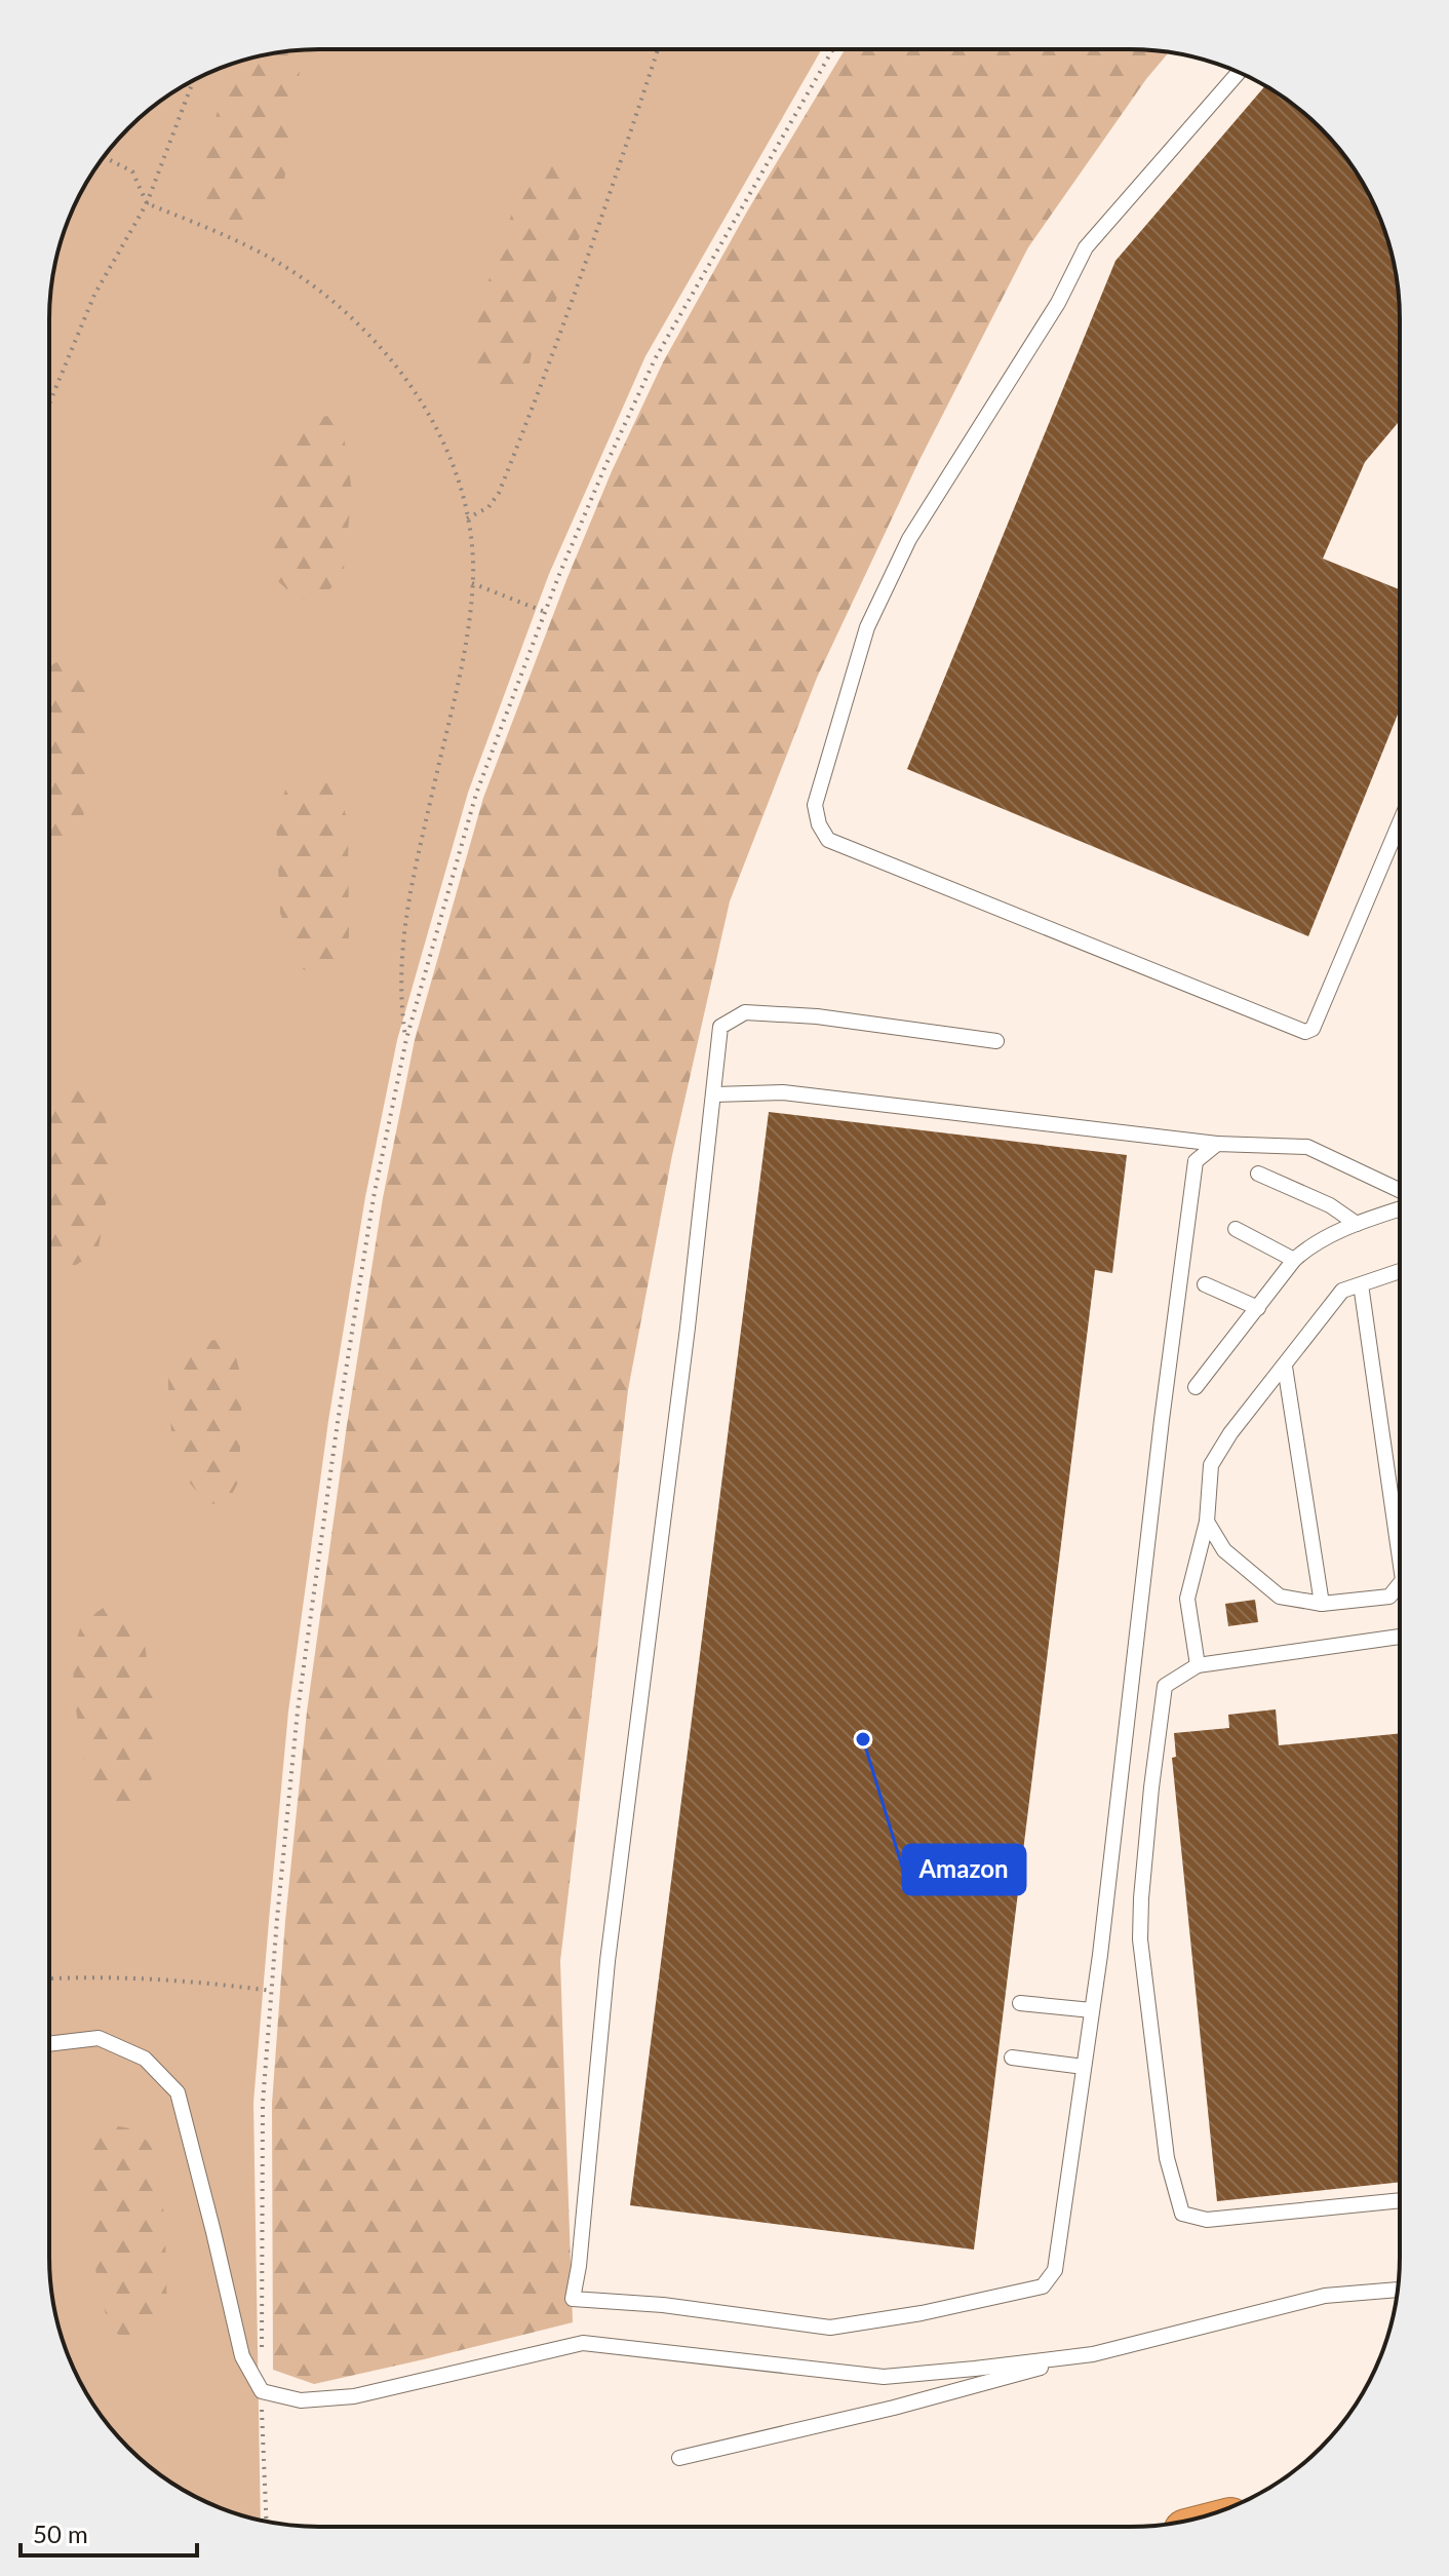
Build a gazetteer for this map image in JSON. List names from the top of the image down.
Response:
{
  "places": ["Amazon"],
  "scale_bar": "50 m"
}
